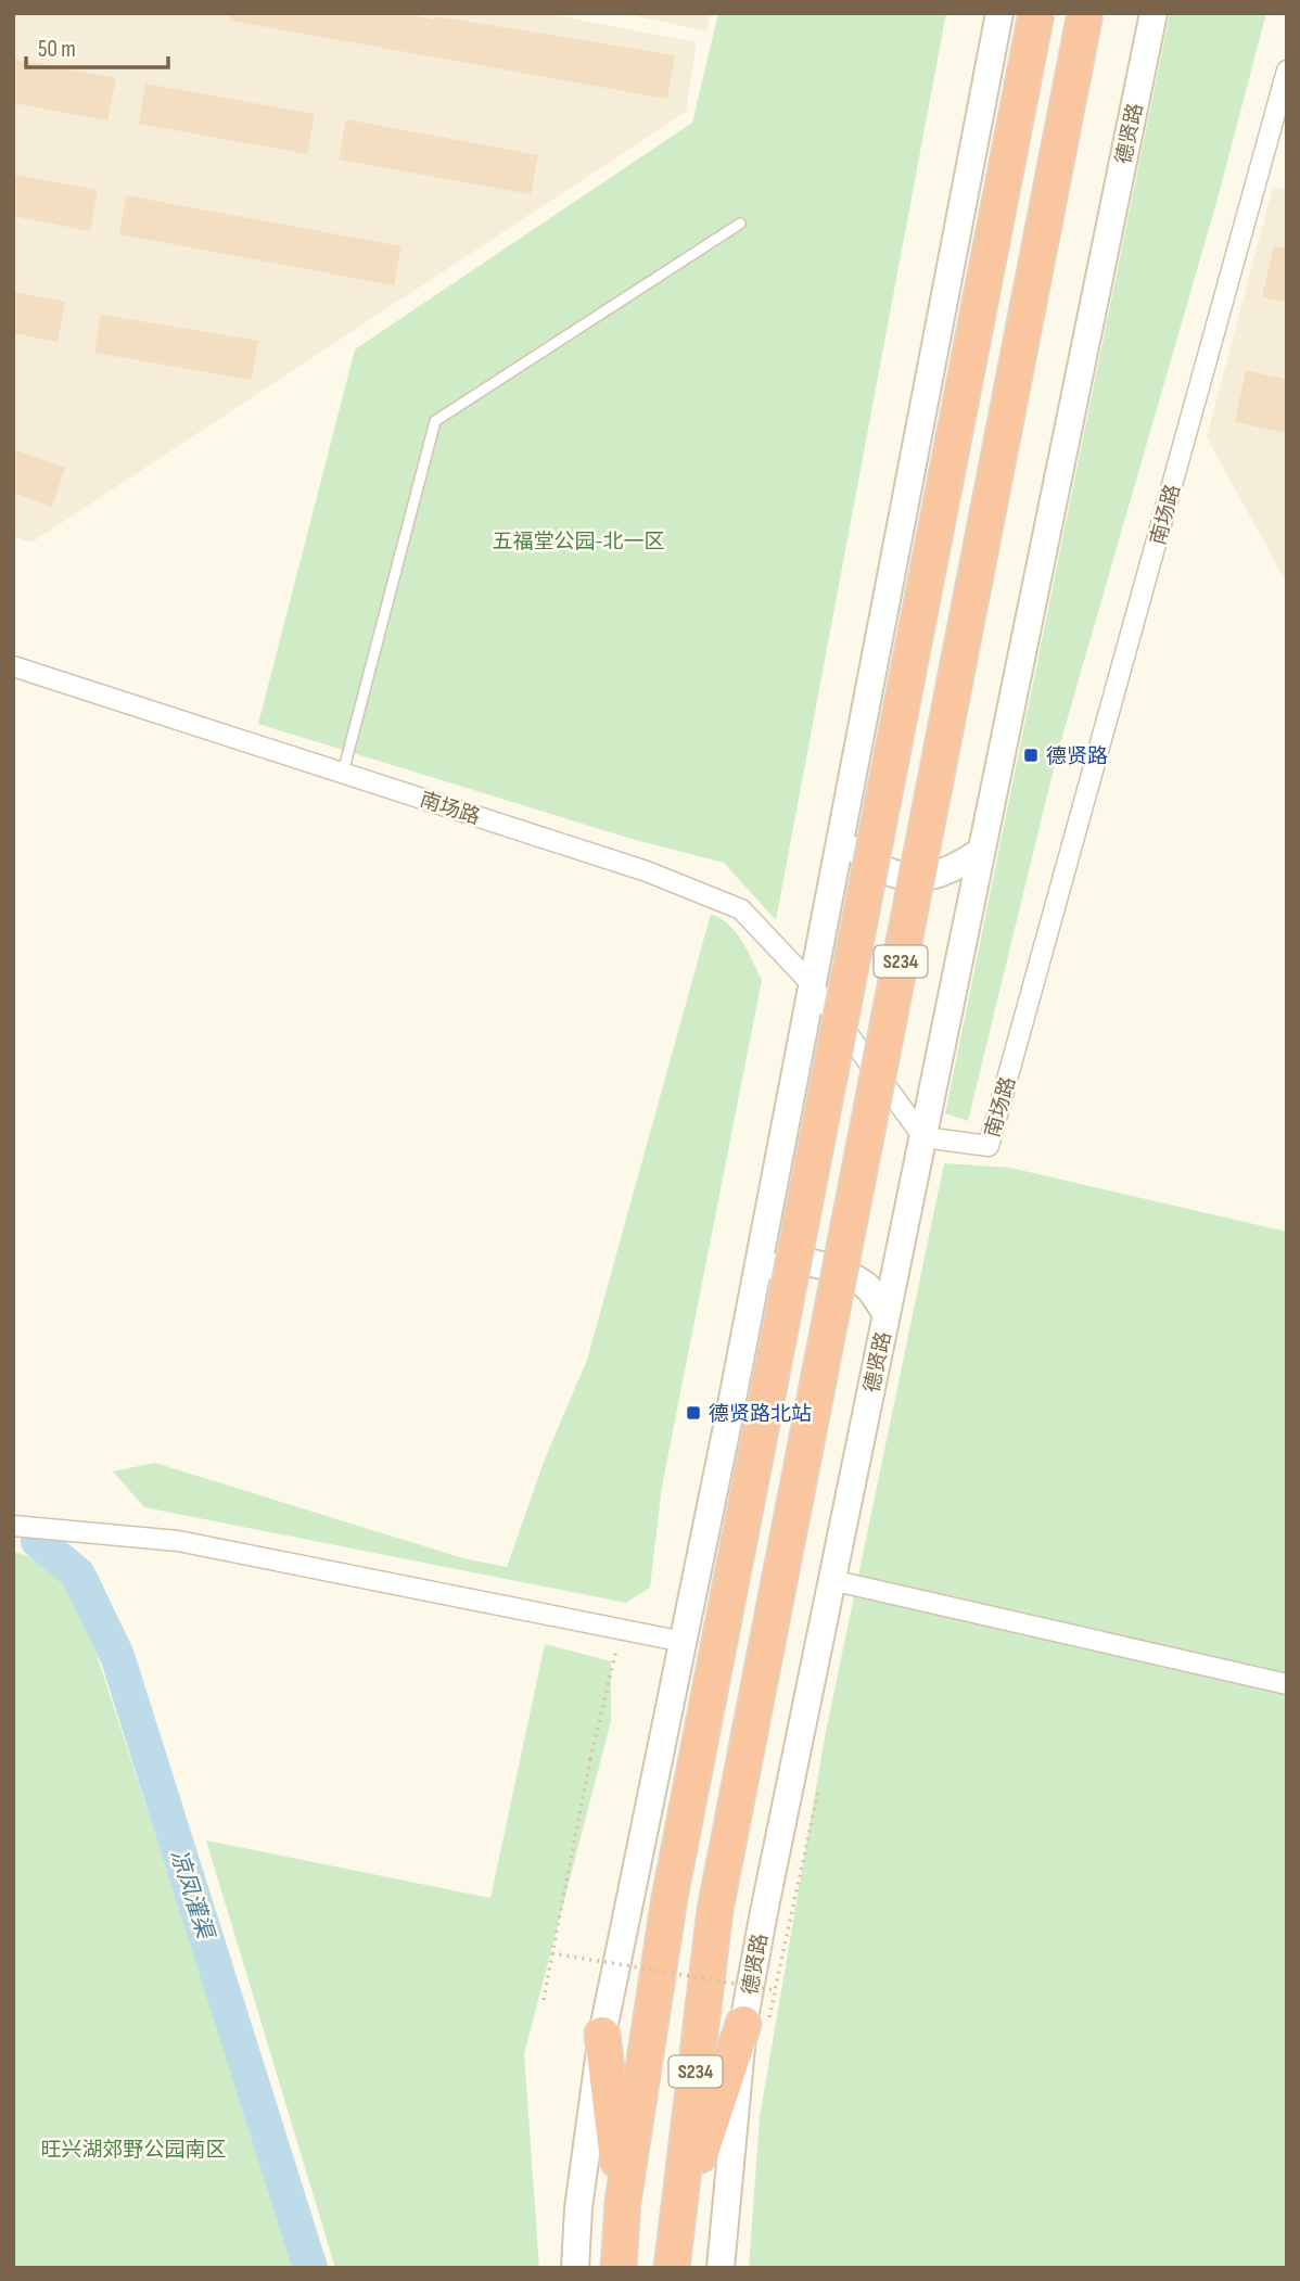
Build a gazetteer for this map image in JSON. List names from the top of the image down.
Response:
{
  "streets": {
    "highway": ["德贤路", "S234"],
    "street": ["南场路"]
  },
  "crossings": [
    ["德贤路", "南场路"]
  ],
  "water": ["凉凤灌渠"],
  "parks": ["五福堂公园-北一区", "旺兴湖郊野公园南区"],
  "places": {
    "transit": ["德贤路", "德贤路北站"]
  },
  "scale_bar": "50 m"
}
